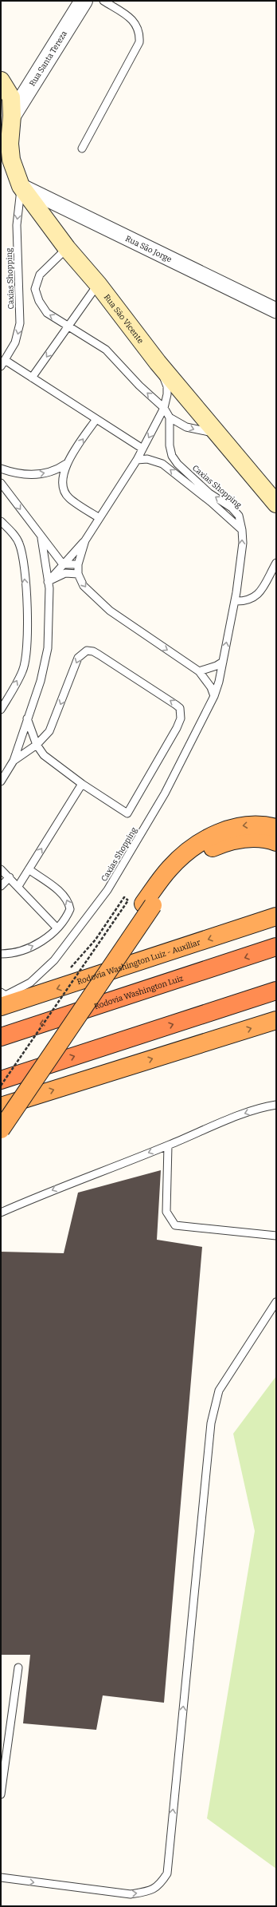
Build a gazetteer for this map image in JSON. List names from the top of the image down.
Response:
{
  "streets": {
    "highway": ["Rodovia Washington Luiz - Auxiliar", "Rodovia Washington Luiz"],
    "main road": ["Rua Sāo Vicente"],
    "street": ["Rua Santa Tereza", "Rua São Jorge"],
    "lane": ["Caxias Shopping"]
  },
  "crossings": [
    ["Rua Santa Tereza", "Rua Sāo Vicente"],
    ["Rua São Jorge", "Caxias Shopping"],
    ["Rua São Jorge", "Rua Sāo Vicente"],
    ["Caxias Shopping", "Rua Sāo Vicente"],
    ["Caxias Shopping", "Rodovia Washington Luiz - Auxiliar"]
  ]
}
